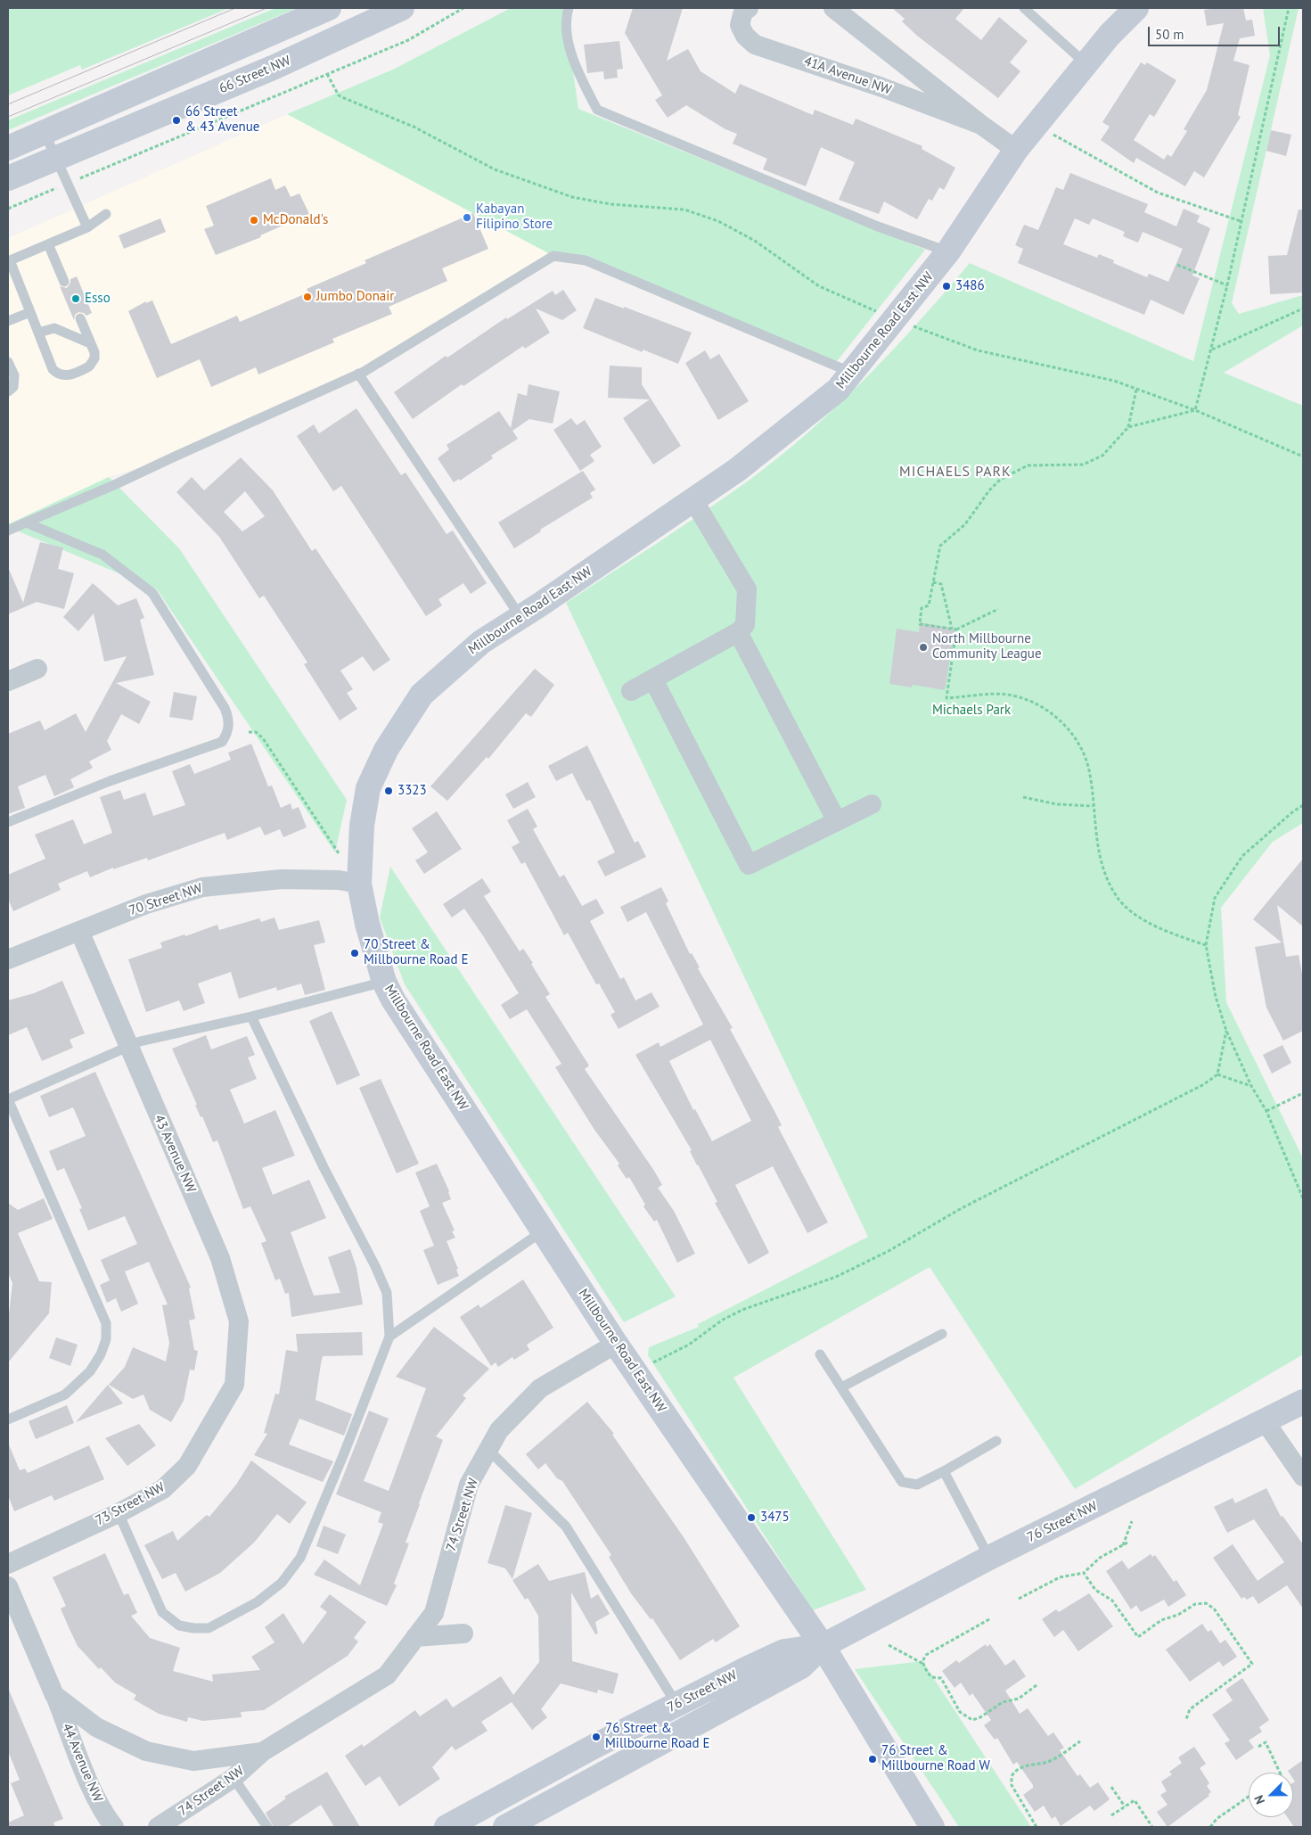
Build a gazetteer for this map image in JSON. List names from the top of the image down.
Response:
{
  "streets": {
    "street": [
      "66 Street NW",
      "41A Avenue NW",
      "Millbourne Road East NW",
      "70 Street NW",
      "43 Avenue NW",
      "73 Street NW",
      "74 Street NW",
      "76 Street NW",
      "44 Avenue NW"
    ]
  },
  "crossings": [
    ["41A Avenue NW", "Millbourne Road East NW"],
    ["Millbourne Road East NW", "70 Street NW"],
    ["Millbourne Road East NW", "74 Street NW"],
    ["Millbourne Road East NW", "76 Street NW"],
    ["70 Street NW", "43 Avenue NW"],
    ["43 Avenue NW", "73 Street NW"],
    ["74 Street NW", "44 Avenue NW"]
  ],
  "districts": ["MICHAELS PARK"],
  "parks": ["Michaels Park"],
  "places": [
    "66 Street & 43 Avenue",
    "Kabayan Filipino Store",
    "McDonald's",
    "3486",
    "Jumbo Donair",
    "Esso",
    "North Millbourne Community League",
    "3323",
    "70 Street & Millbourne Road E",
    "3475",
    "76 Street & Millbourne Road E",
    "76 Street & Millbourne Road W"
  ],
  "scale_bar": "50 m",
  "north": "bottom left"
}
